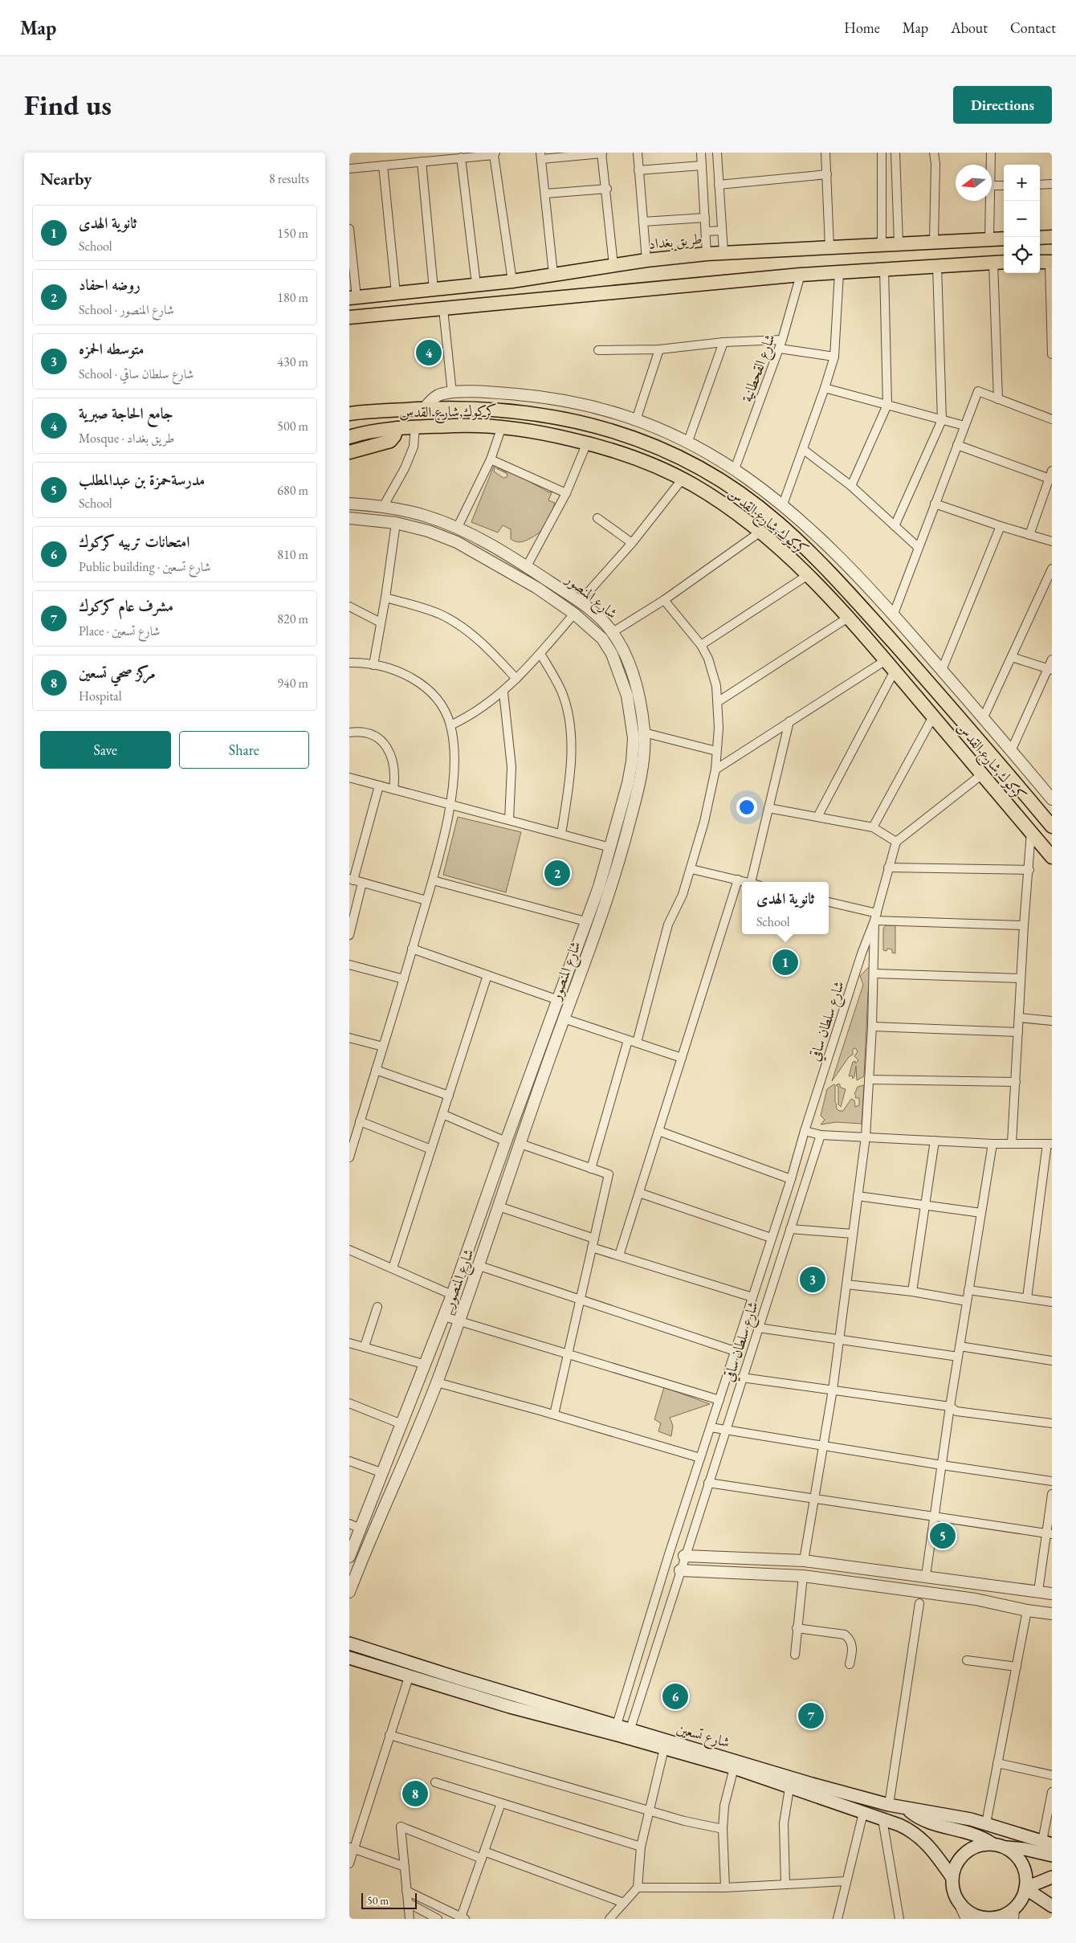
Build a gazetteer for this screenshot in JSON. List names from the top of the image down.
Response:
{
  "streets": {
    "main road": ["طريق بغداد", "كركوك,شارع القدس", "شارع تسعين"],
    "street": ["شارع القحطانية", "شارع المنصور", "شارع سلطان ساقي"]
  },
  "crossings": [
    ["شارع سلطان ساقي", "شارع تسعين"]
  ],
  "scale_bar": "50 m",
  "north": "left",
  "page": {
    "header": "Map",
    "nav": [
      "Home",
      "Map",
      "About",
      "Contact"
    ],
    "buttons": [
      "Directions",
      ["Save", "Share"]
    ],
    "title": "Find us",
    "heading": ["Nearby", "8 results"],
    "map_buttons": ["+", "−"],
    "list": [
      {
        "mark": "1",
        "name": "ثانوية الهدى",
        "note": "School",
        "value": "150 m"
      },
      {
        "mark": "2",
        "name": "روضه احفاد",
        "note": "School · شارع المنصور",
        "value": "180 m"
      },
      {
        "mark": "3",
        "name": "متوسطه الحمزه",
        "note": "School · شارع سلطان ساقي",
        "value": "430 m"
      },
      {
        "mark": "4",
        "name": "جامع الحاجة صبرية",
        "note": "Mosque · طريق بغداد",
        "value": "500 m"
      },
      {
        "mark": "5",
        "name": "مدرسةحمزة بن عبدالمطلب",
        "note": "School",
        "value": "680 m"
      },
      {
        "mark": "6",
        "name": "امتحانات تربيه كركوك",
        "note": "Public building · شارع تسعين",
        "value": "810 m"
      },
      {
        "mark": "7",
        "name": "مشرف عام كركوك",
        "note": "Place · شارع تسعين",
        "value": "820 m"
      },
      {
        "mark": "8",
        "name": "مركز صحي تسعين",
        "note": "Hospital",
        "value": "940 m"
      }
    ],
    "pins": [
      "4",
      "2",
      "1",
      "3",
      "5",
      "6",
      "7",
      "8"
    ],
    "popup": ["ثانوية الهدى", "School"],
    "scale": "50 m"
  }
}
